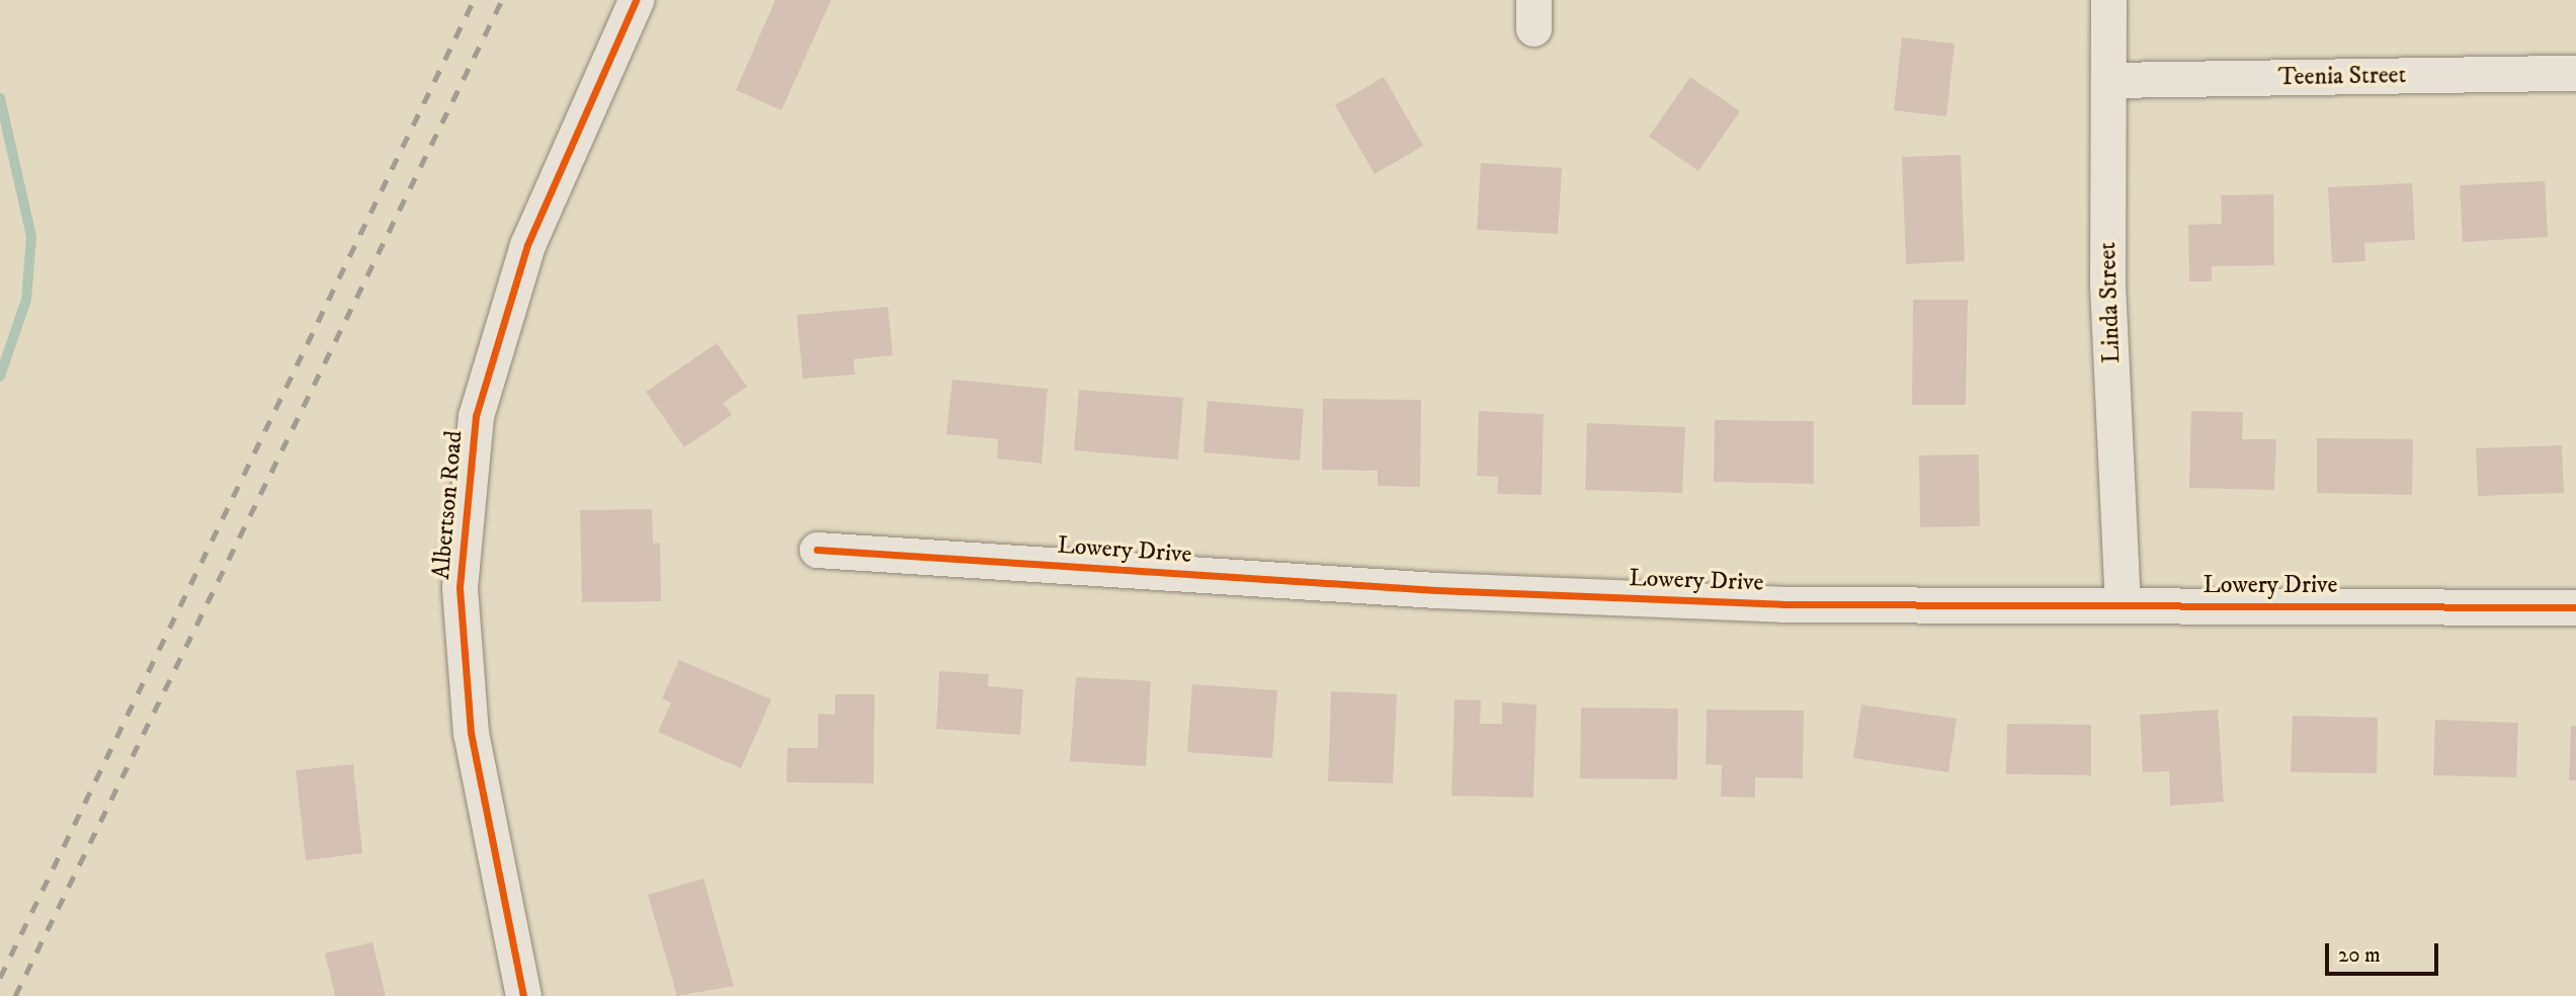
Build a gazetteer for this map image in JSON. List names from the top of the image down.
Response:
{
  "streets": {
    "street": [
      "Teenia Street",
      "Linda Street",
      "Albertson Road",
      "Lowery Drive"
    ]
  },
  "crossings": [
    ["Teenia Street", "Linda Street"],
    ["Linda Street", "Lowery Drive"]
  ],
  "scale_bar": "20 m"
}
